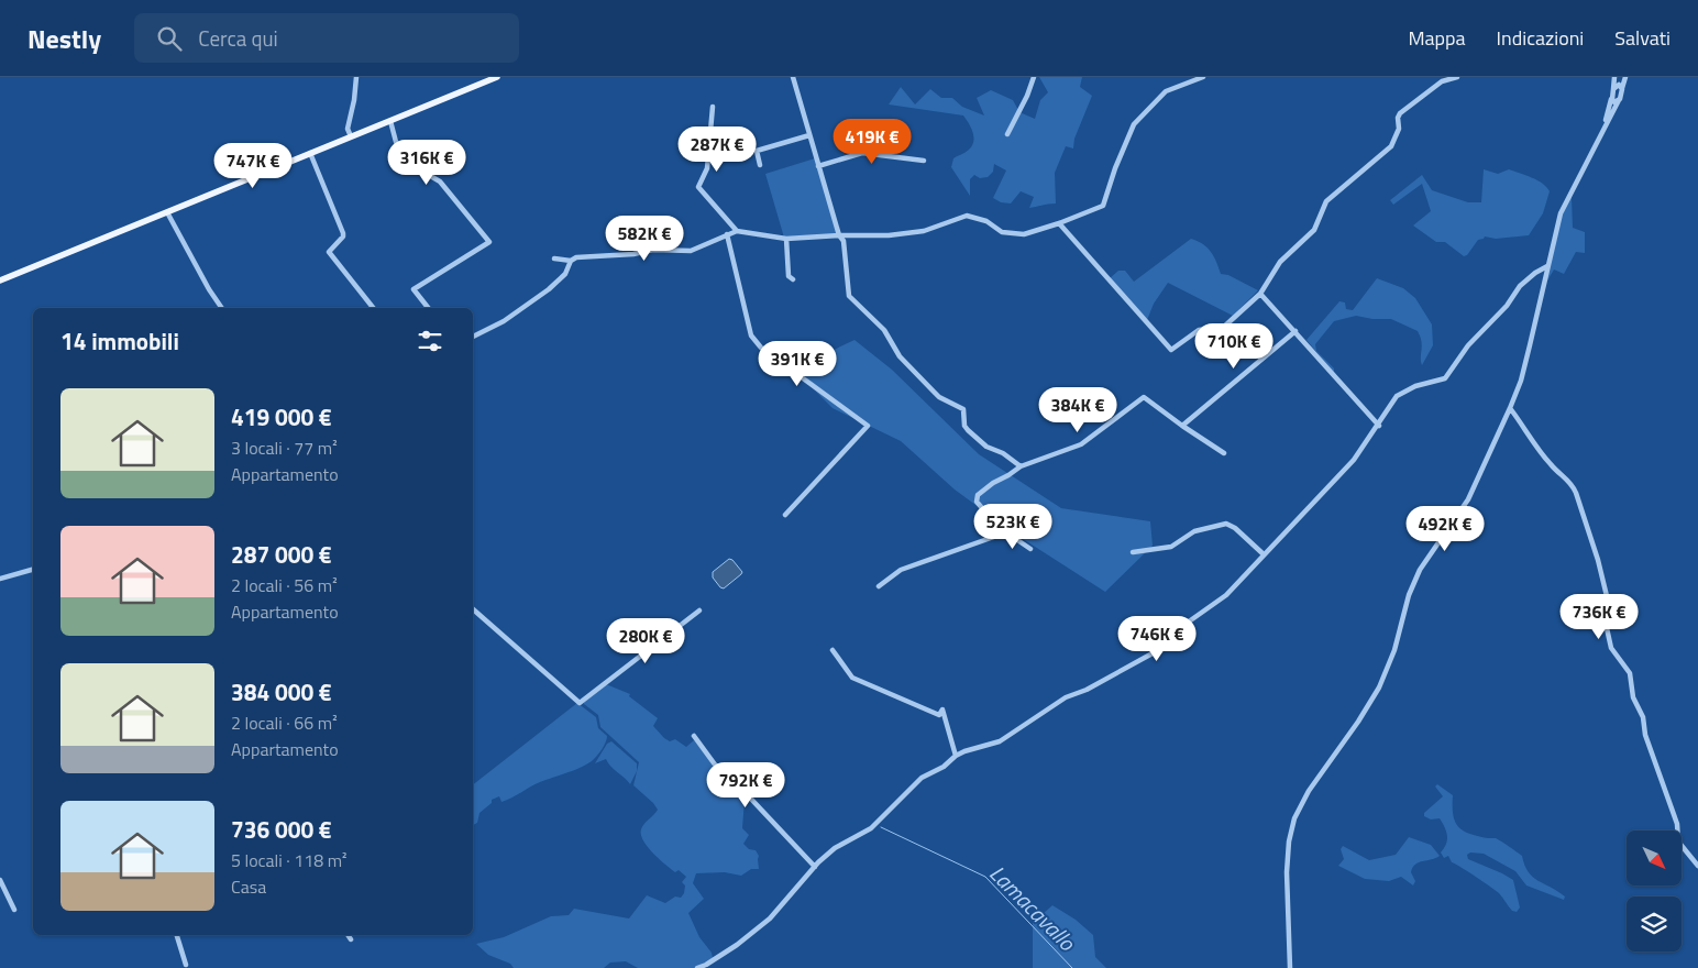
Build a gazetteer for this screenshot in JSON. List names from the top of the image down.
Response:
{
  "water": ["Lamacavallo"],
  "north": "bottom right",
  "page": {
    "header": "Nestly",
    "search": "Cerca qui",
    "nav": ["Mappa", "Indicazioni", "Salvati"],
    "price": [
      "419K €",
      "287K €",
      "316K €",
      "747K €",
      "582K €",
      "710K €",
      "391K €",
      "384K €",
      "523K €",
      "492K €",
      "736K €",
      "746K €",
      "280K €",
      "792K €"
    ],
    "heading": "14 immobili",
    "list": [
      {
        "name": "419 000 €",
        "note": "3 locali · 77 m² · Appartamento"
      },
      {
        "name": "287 000 €",
        "note": "2 locali · 56 m² · Appartamento"
      },
      {
        "name": "384 000 €",
        "note": "2 locali · 66 m² · Appartamento"
      },
      {
        "name": "736 000 €",
        "note": "5 locali · 118 m² · Casa"
      }
    ]
  }
}
